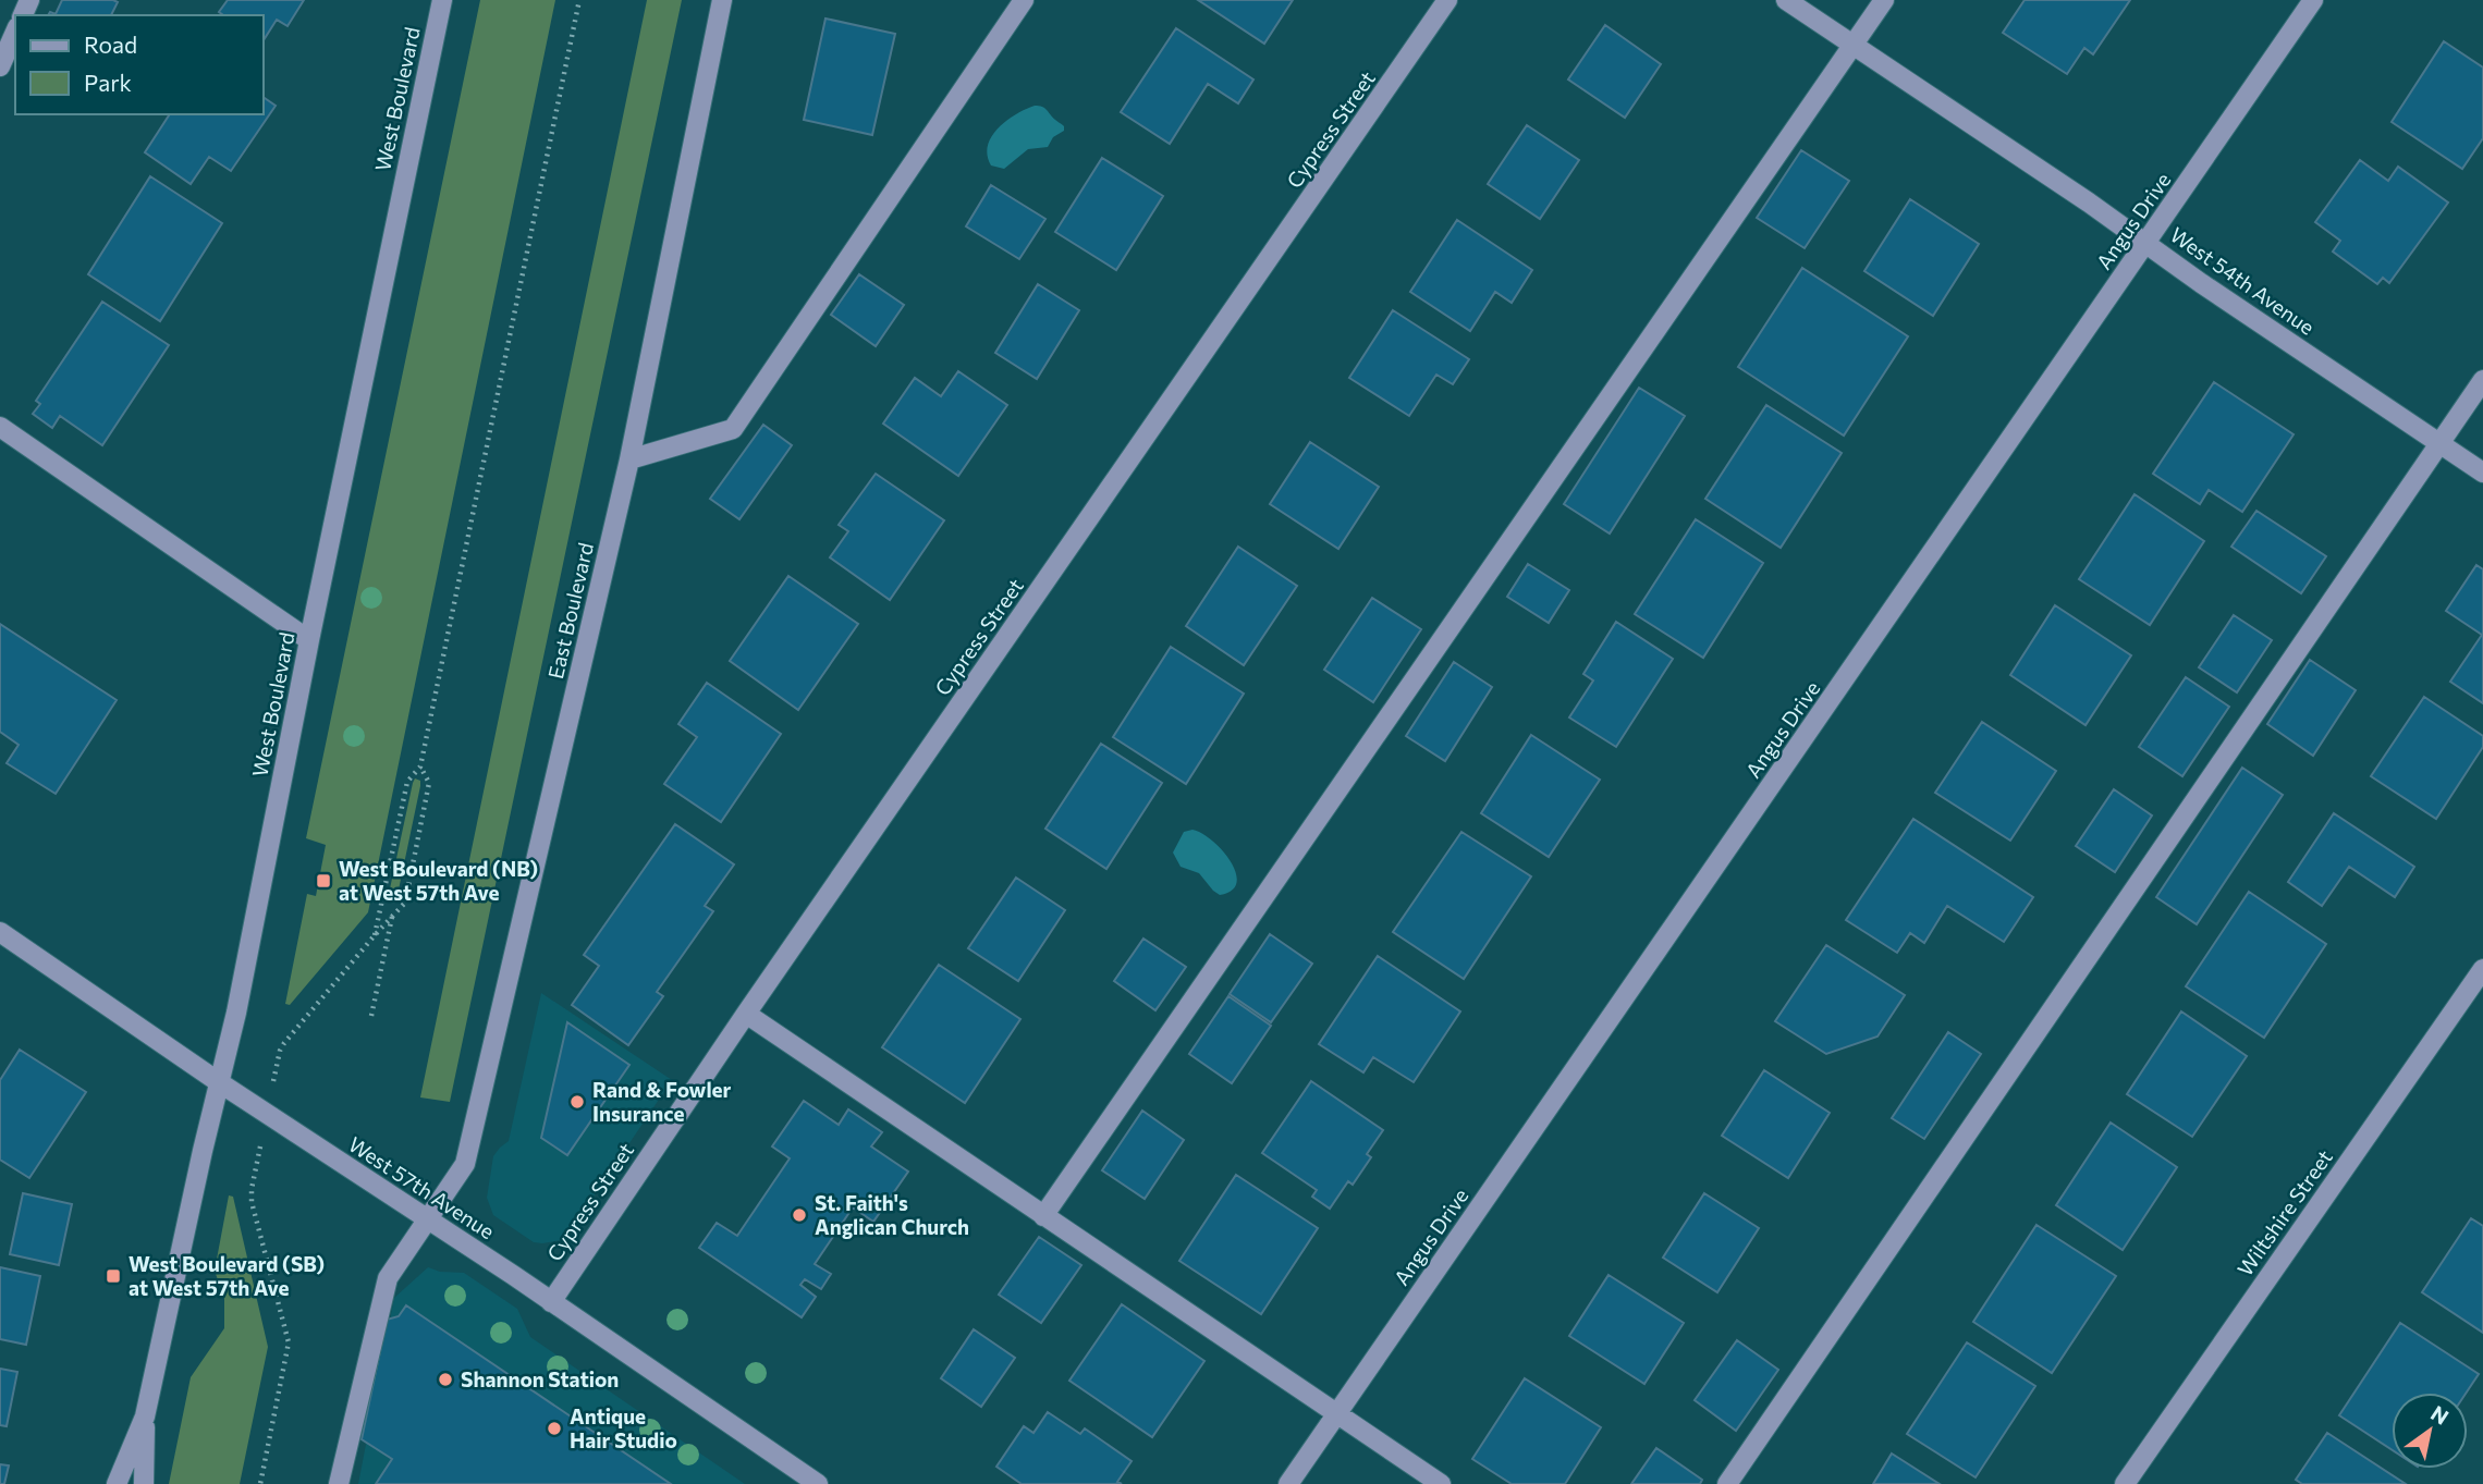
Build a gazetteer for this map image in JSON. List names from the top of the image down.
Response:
{
  "streets": {
    "street": [
      "West Boulevard",
      "Cypress Street",
      "Angus Drive",
      "West 54th Avenue",
      "East Boulevard",
      "West 57th Avenue",
      "Wiltshire Street"
    ]
  },
  "crossings": [
    ["West Boulevard", "West 57th Avenue"],
    ["Cypress Street", "West 57th Avenue"],
    ["Angus Drive", "West 54th Avenue"],
    ["East Boulevard", "West 57th Avenue"]
  ],
  "places": {
    "transit": ["West Boulevard (NB) at West 57th Ave", "West Boulevard (SB) at West 57th Ave"],
    "other": [
      "Rand & Fowler Insurance",
      "St. Faith's Anglican Church",
      "Shannon Station",
      "Antique Hair Studio"
    ]
  },
  "legend": ["Road", "Park"],
  "north": "top right"
}
